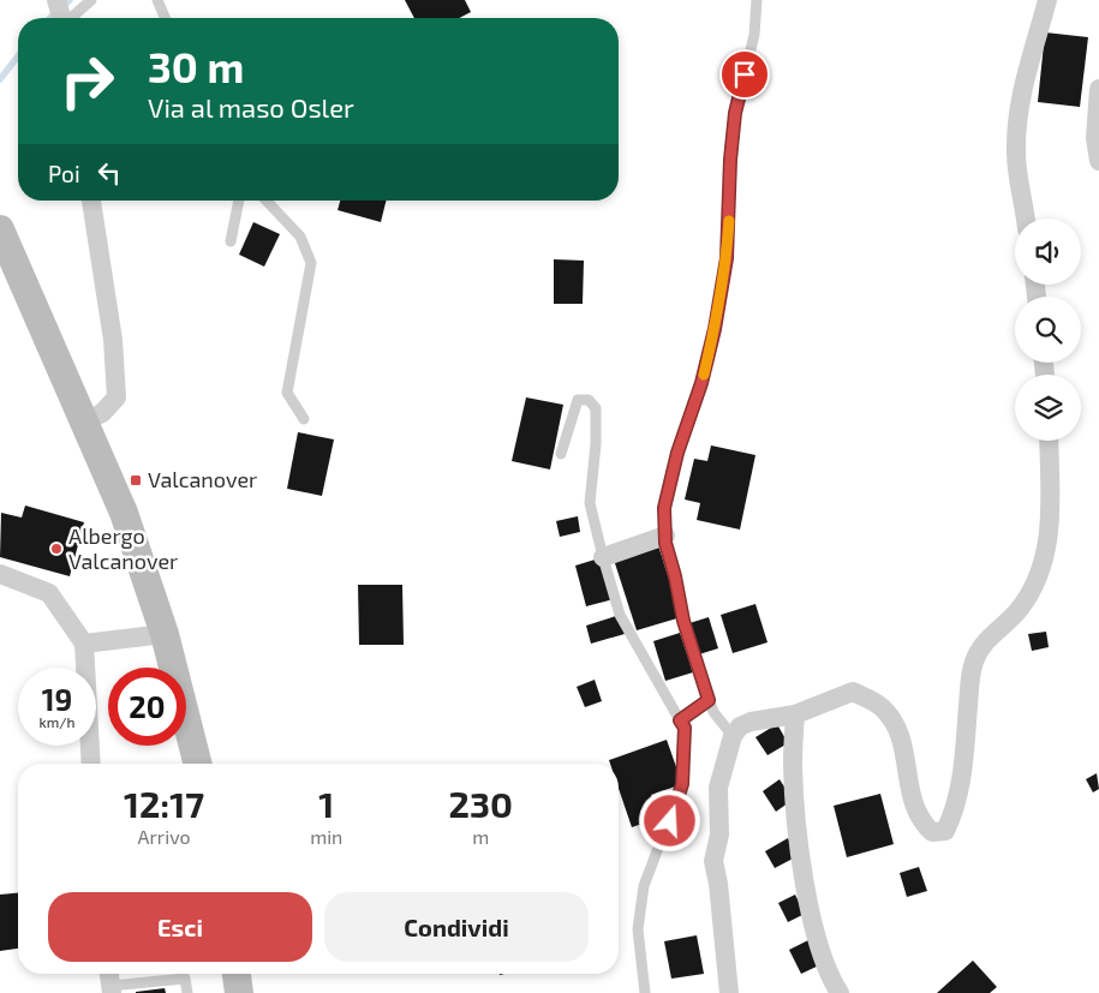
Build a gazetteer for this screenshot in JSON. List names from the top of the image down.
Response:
{
  "places": {
    "transit": ["Valcanover"],
    "other": ["Albergo Valcanover"]
  },
  "page": {
    "turn": ["30 m", "Via al maso Osler"],
    "then": "Poi",
    "speed": "19 km/h",
    "limit": "20",
    "eta": [
      "12:17",
      "Arrivo",
      "1",
      "min",
      "230",
      "m"
    ],
    "buttons": ["Esci", "Condividi"]
  }
}
